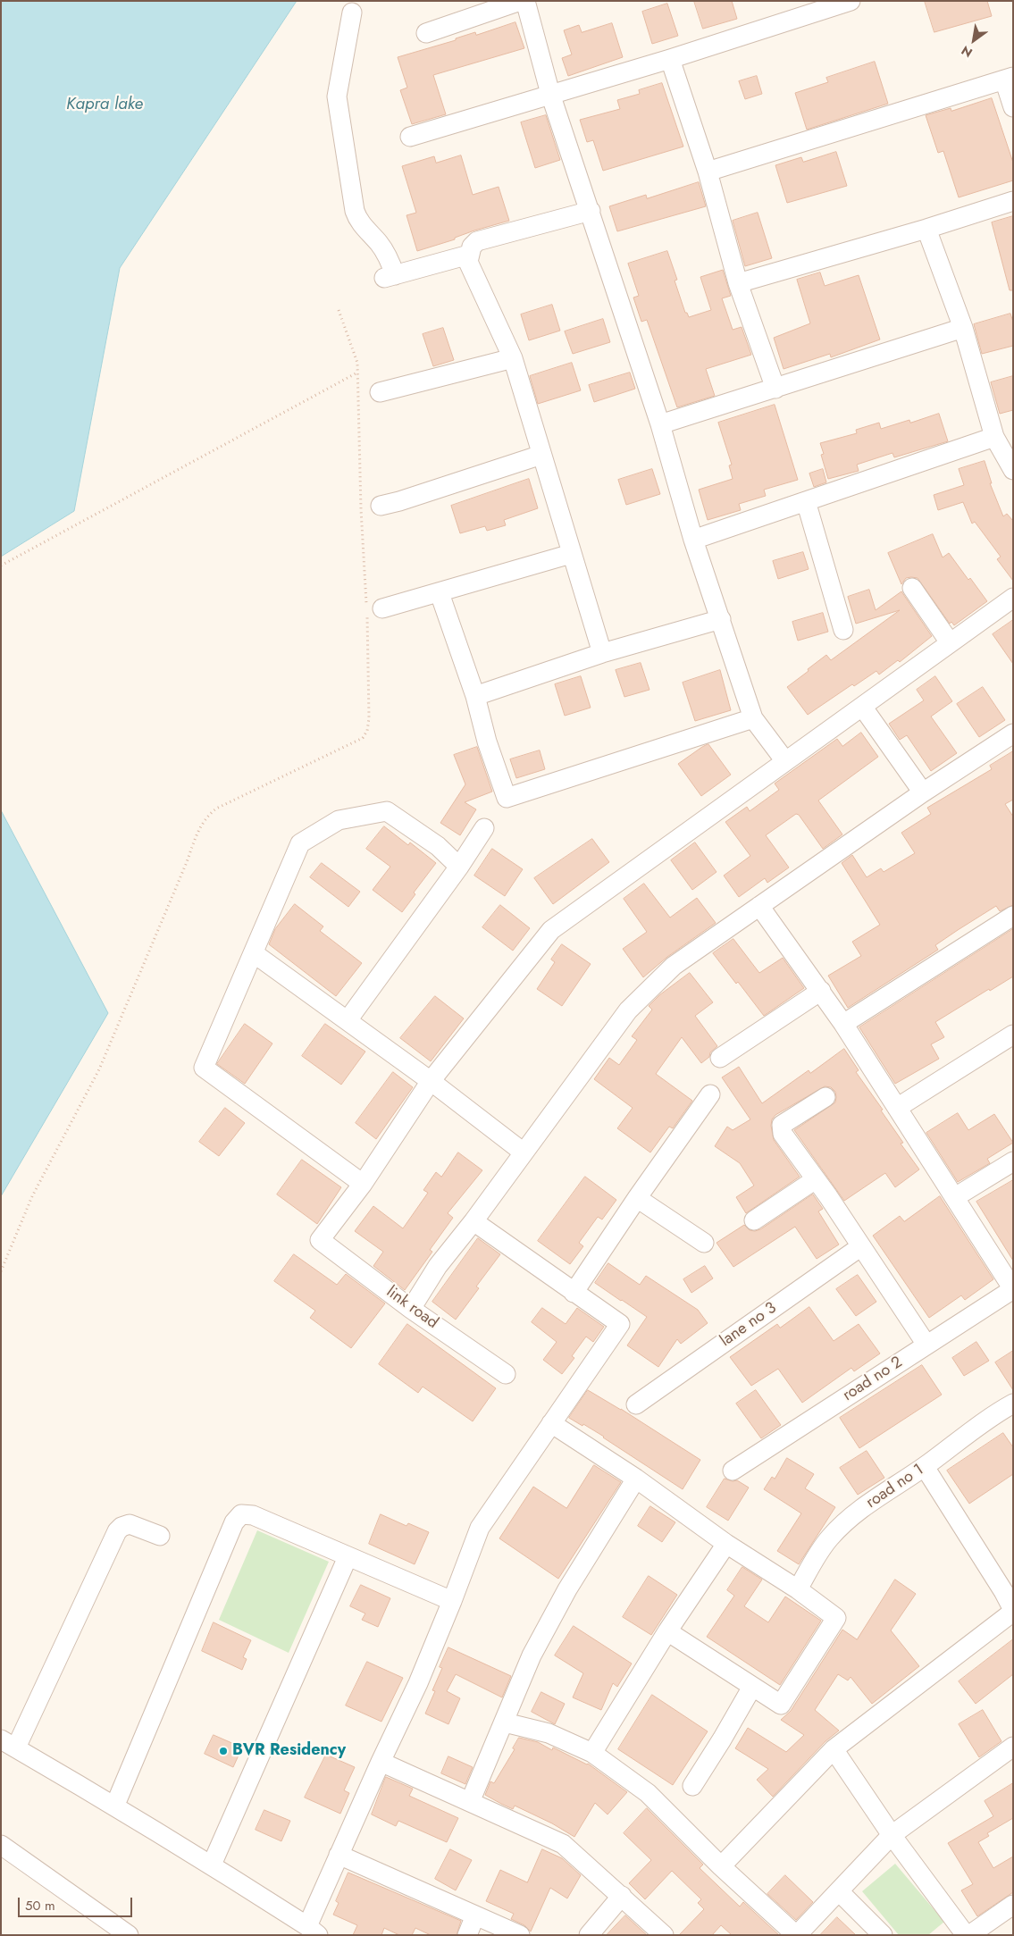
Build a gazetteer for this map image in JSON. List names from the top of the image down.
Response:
{
  "streets": {
    "street": [
      "link road",
      "lane no 3",
      "road no 2",
      "road no 1"
    ]
  },
  "water": ["Kapra lake"],
  "places": ["BVR Residency"],
  "scale_bar": "50 m",
  "north": "bottom left"
}
